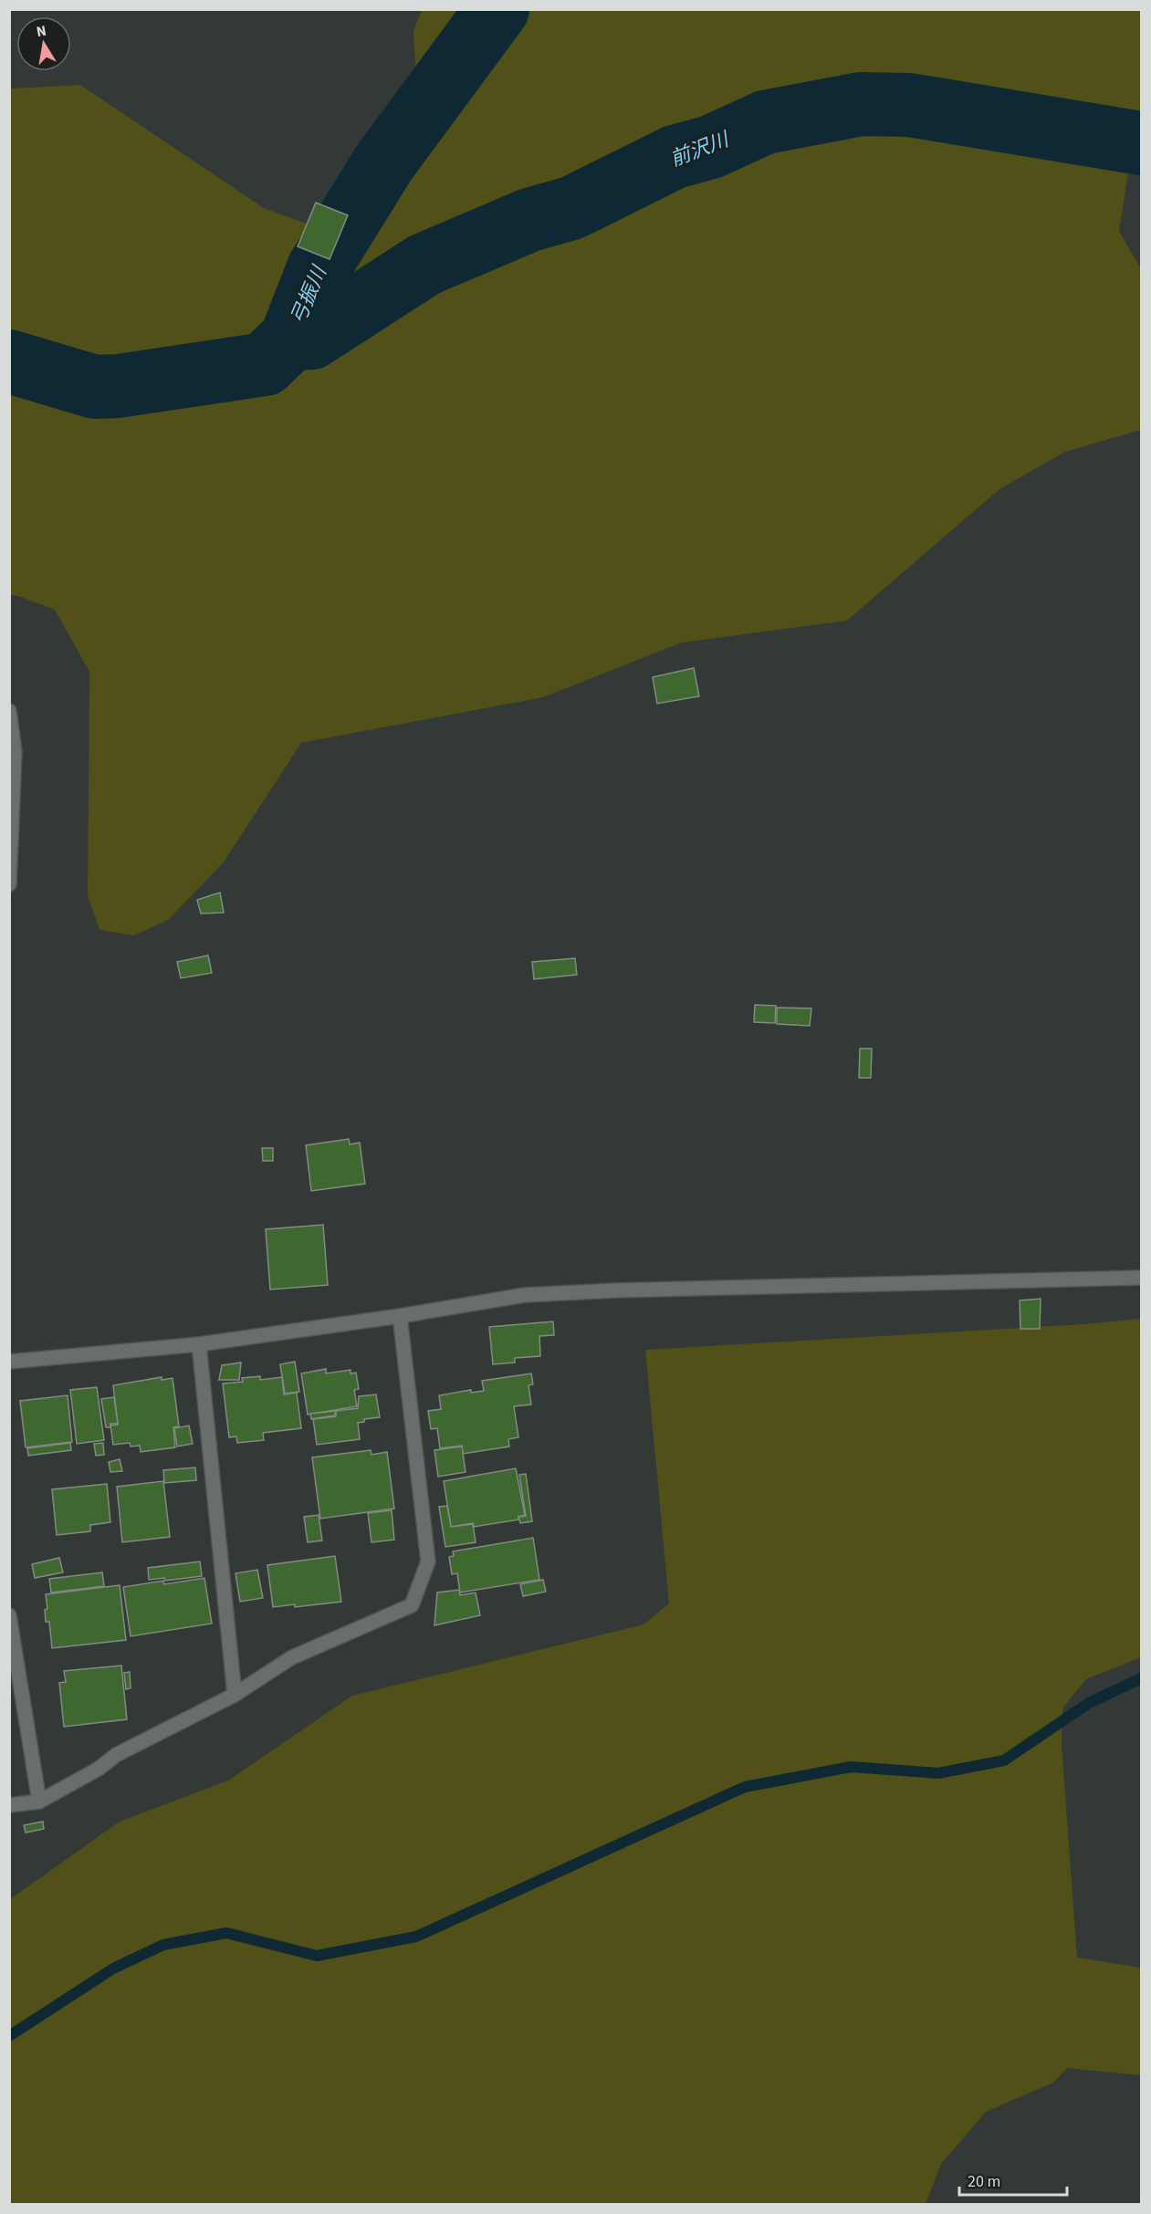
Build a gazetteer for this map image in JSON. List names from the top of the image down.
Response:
{
  "water": ["前沢川", "弓振川"],
  "scale_bar": "20 m",
  "north": "top"
}
